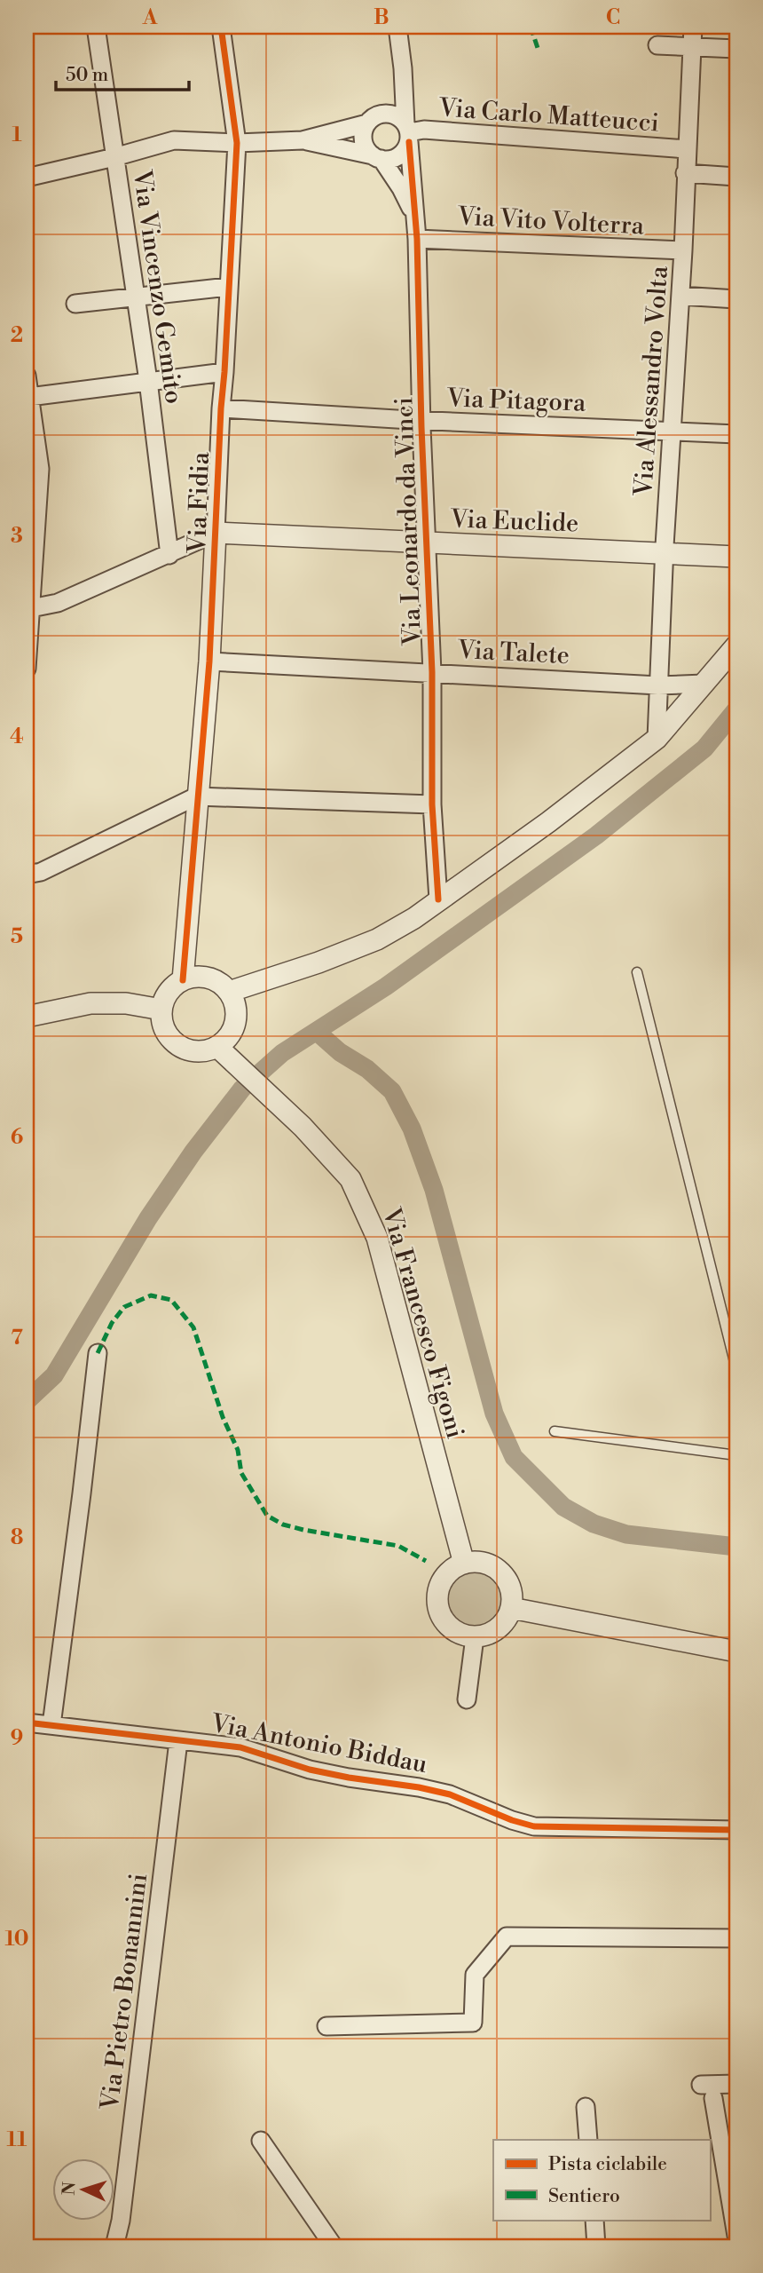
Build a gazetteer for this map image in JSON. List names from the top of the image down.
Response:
{
  "streets": {
    "street": [
      "Via Carlo Matteucci",
      "Via Vito Volterra",
      "Via Vincenzo Gemito",
      "Via Alessandro Volta",
      "Via Pitagora",
      "Via Fidia",
      "Via Euclide",
      "Via Leonardo da Vinci",
      "Via Talete",
      "Via Francesco Figoni",
      "Via Antonio Biddau",
      "Via Pietro Bonannini"
    ]
  },
  "crossings": [
    ["Via Carlo Matteucci", "Via Alessandro Volta"],
    ["Via Carlo Matteucci", "Via Leonardo da Vinci"],
    ["Via Vito Volterra", "Via Alessandro Volta"],
    ["Via Vito Volterra", "Via Leonardo da Vinci"],
    ["Via Alessandro Volta", "Via Pitagora"],
    ["Via Alessandro Volta", "Via Euclide"],
    ["Via Alessandro Volta", "Via Talete"],
    ["Via Pitagora", "Via Fidia"],
    ["Via Pitagora", "Via Leonardo da Vinci"],
    ["Via Fidia", "Via Euclide"],
    ["Via Fidia", "Via Talete"],
    ["Via Fidia", "Via Francesco Figoni"],
    ["Via Euclide", "Via Leonardo da Vinci"],
    ["Via Leonardo da Vinci", "Via Talete"],
    ["Via Antonio Biddau", "Via Pietro Bonannini"]
  ],
  "legend": ["Pista ciclabile", "Sentiero"],
  "scale_bar": "50 m",
  "north": "left",
  "grid": {
    "columns": ["A", "B", "C"],
    "rows": [
      "1",
      "2",
      "3",
      "4",
      "5",
      "6",
      "7",
      "8",
      "9",
      "10",
      "11"
    ]
  }
}
